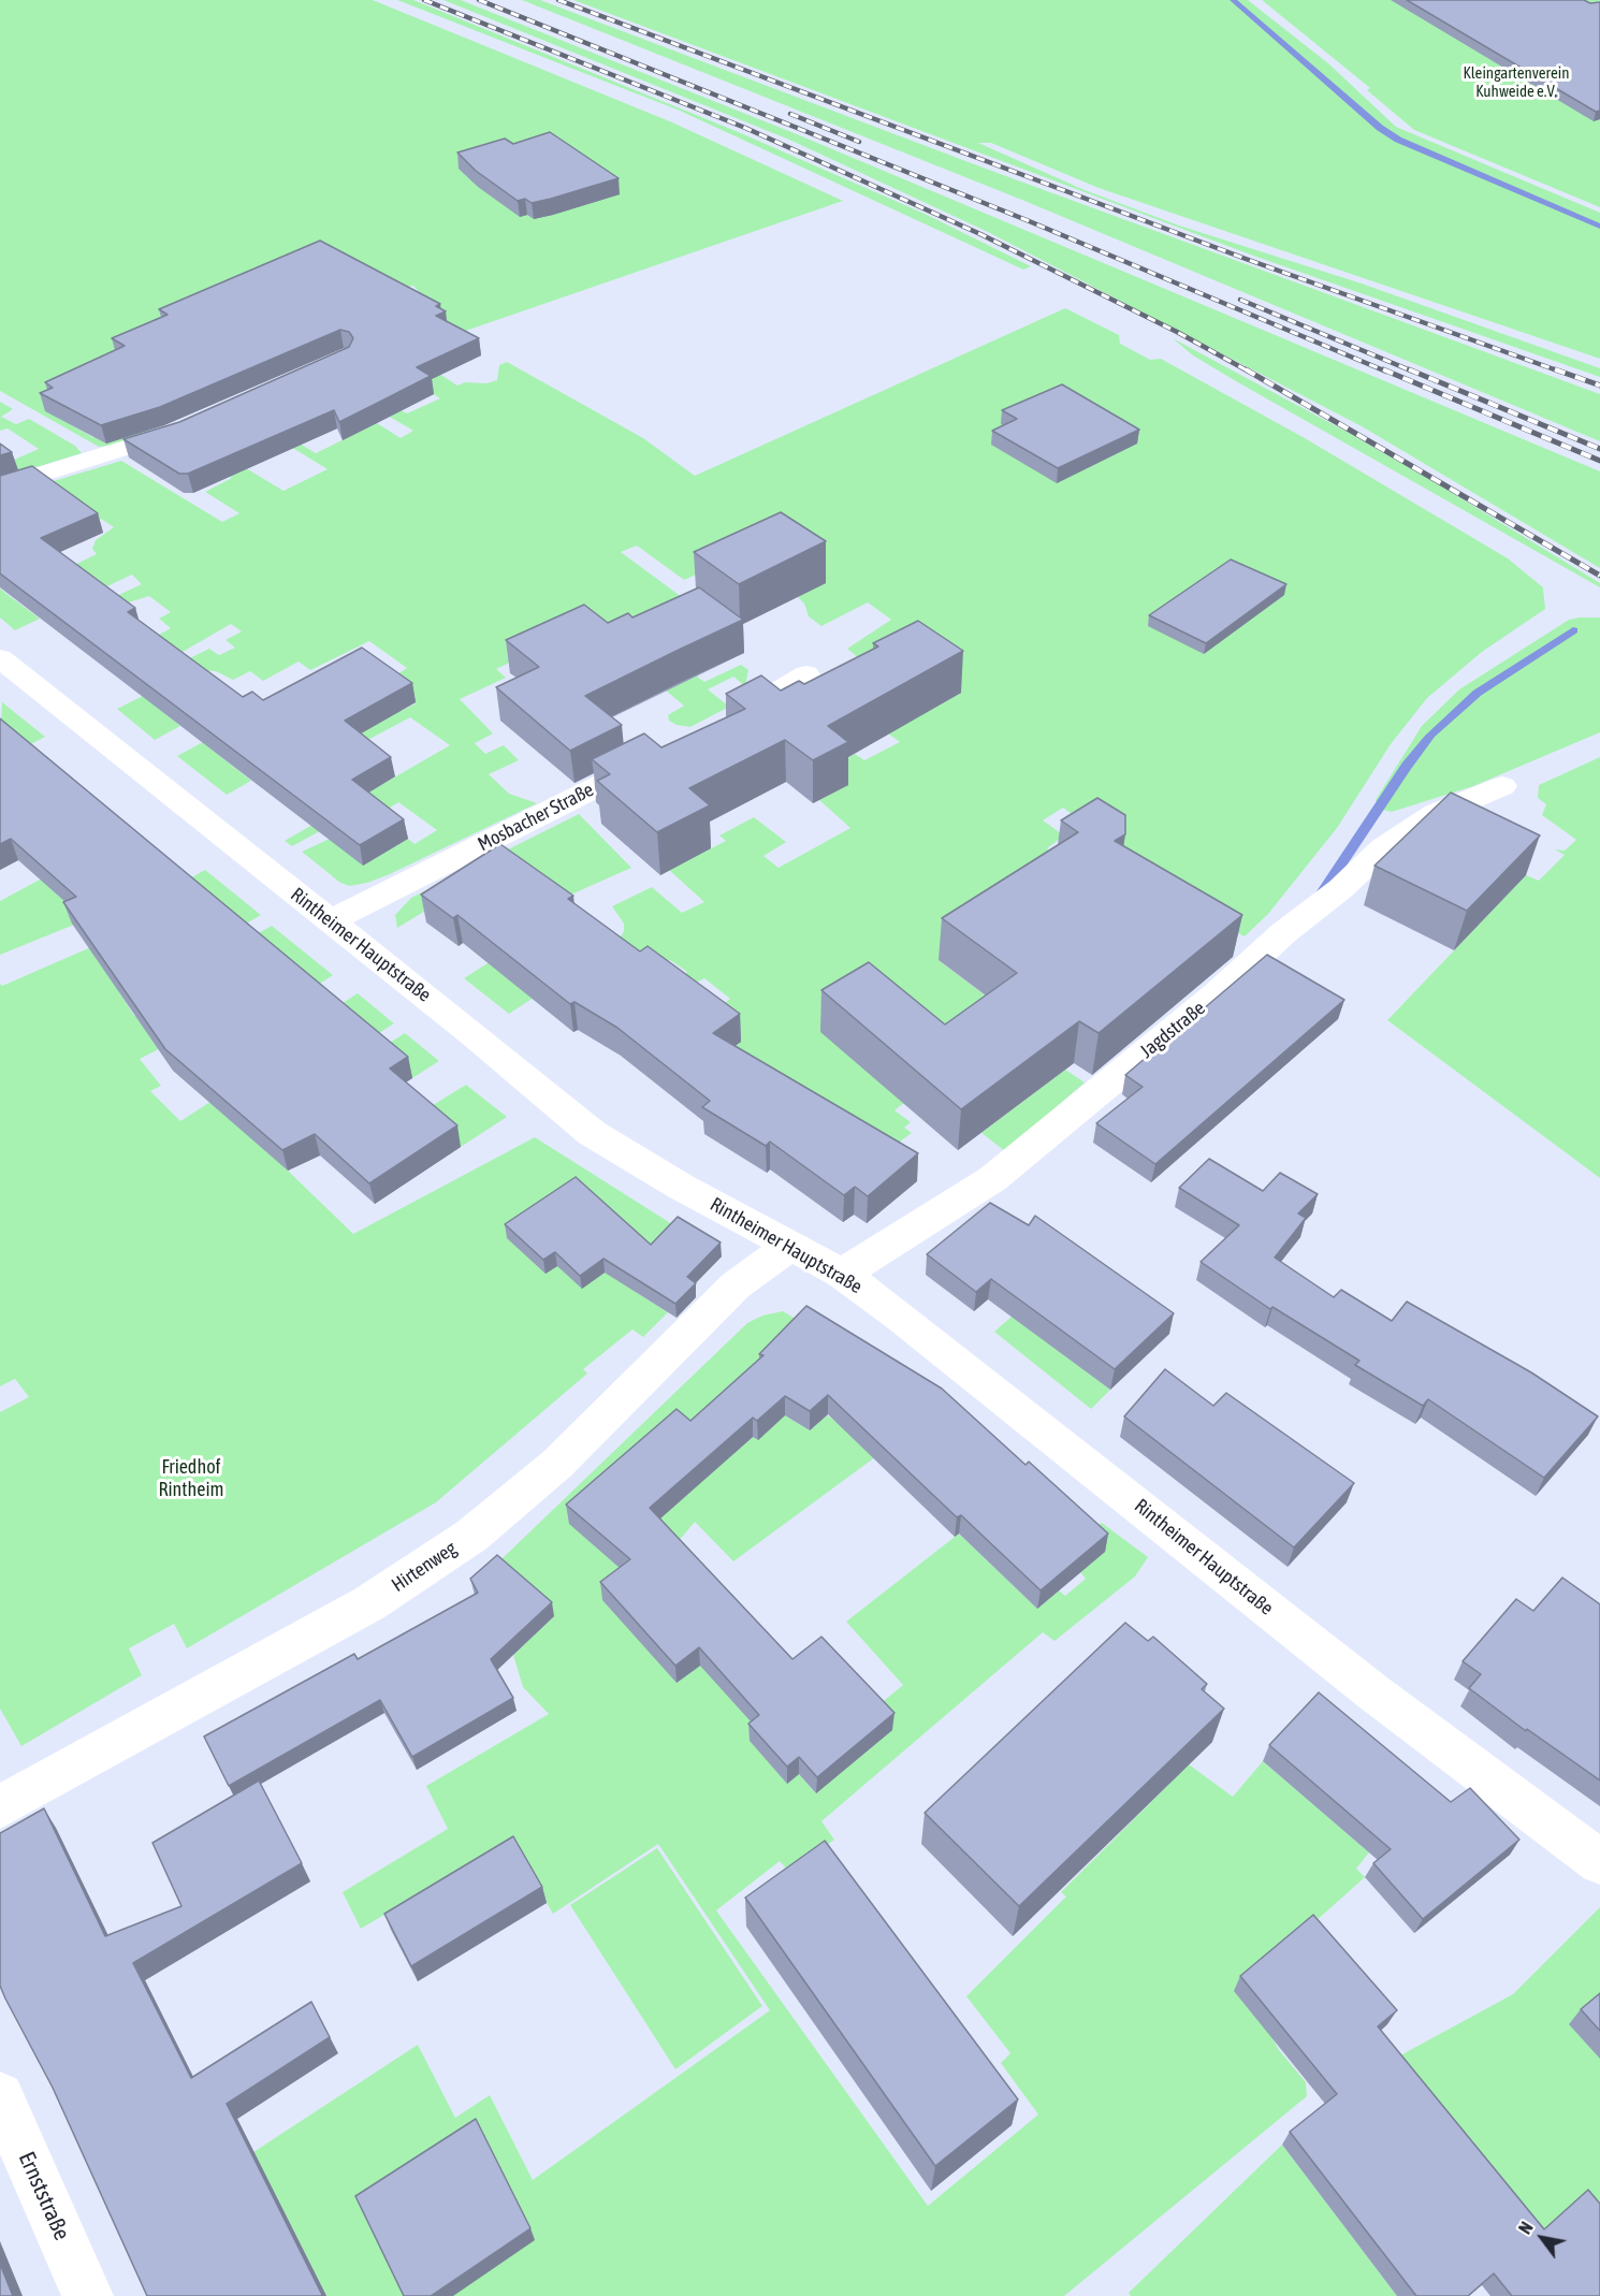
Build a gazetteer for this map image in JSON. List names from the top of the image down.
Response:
{
  "streets": {
    "street": [
      "Mosbacher Straße",
      "Rintheimer Hauptstraße",
      "Jagdstraße",
      "Hirtenweg",
      "Ernststraße"
    ]
  },
  "crossings": [
    ["Mosbacher Straße", "Rintheimer Hauptstraße"],
    ["Rintheimer Hauptstraße", "Jagdstraße"],
    ["Rintheimer Hauptstraße", "Hirtenweg"]
  ],
  "parks": ["Kleingartenverein Kuhweide e.V.", "Friedhof Rintheim"],
  "north": "top left"
}
